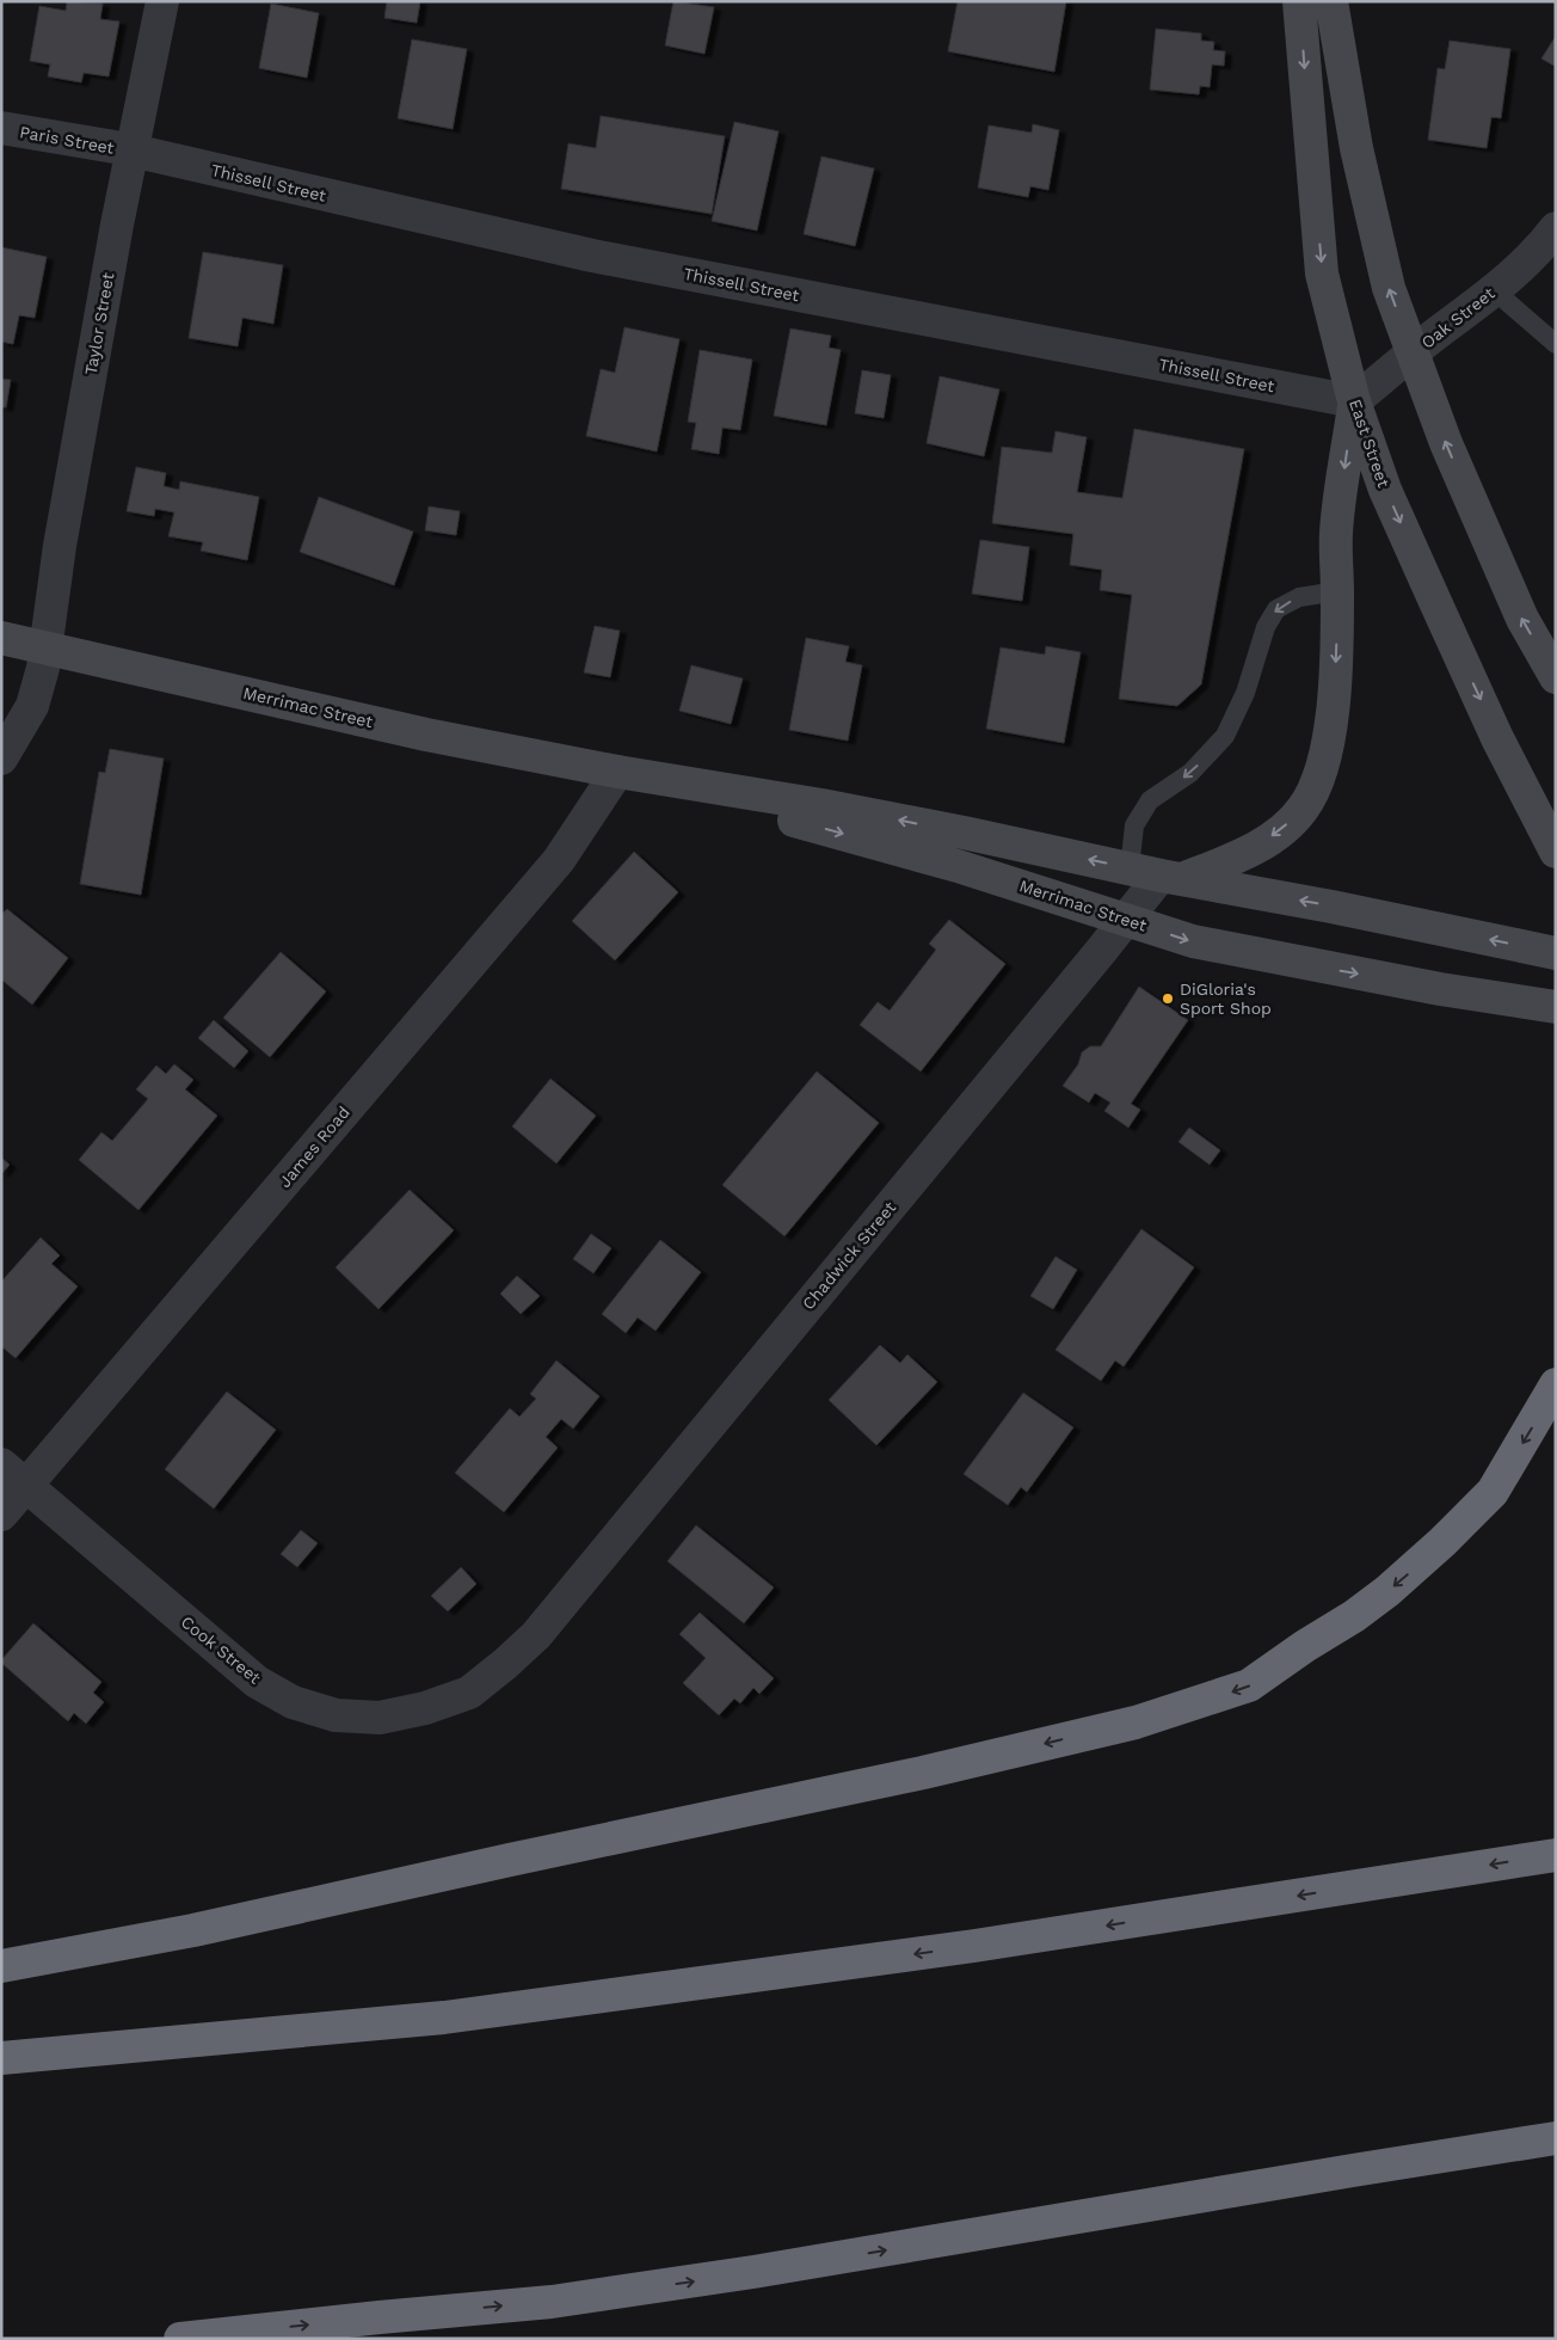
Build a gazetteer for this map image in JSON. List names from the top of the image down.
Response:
{
  "streets": {
    "main road": ["East Street", "Merrimac Street"],
    "street": [
      "Paris Street",
      "Thissell Street",
      "Oak Street",
      "Taylor Street",
      "James Road",
      "Chadwick Street",
      "Cook Street"
    ]
  },
  "crossings": [
    ["Paris Street", "Thissell Street"],
    ["Paris Street", "Taylor Street"],
    ["Thissell Street", "Oak Street"],
    ["Thissell Street", "Taylor Street"],
    ["Thissell Street", "East Street"],
    ["Oak Street", "East Street"],
    ["Taylor Street", "Merrimac Street"],
    ["Merrimac Street", "James Road"],
    ["Merrimac Street", "Chadwick Street"],
    ["James Road", "Cook Street"],
    ["Chadwick Street", "Cook Street"]
  ],
  "places": ["DiGloria's Sport Shop"]
}
